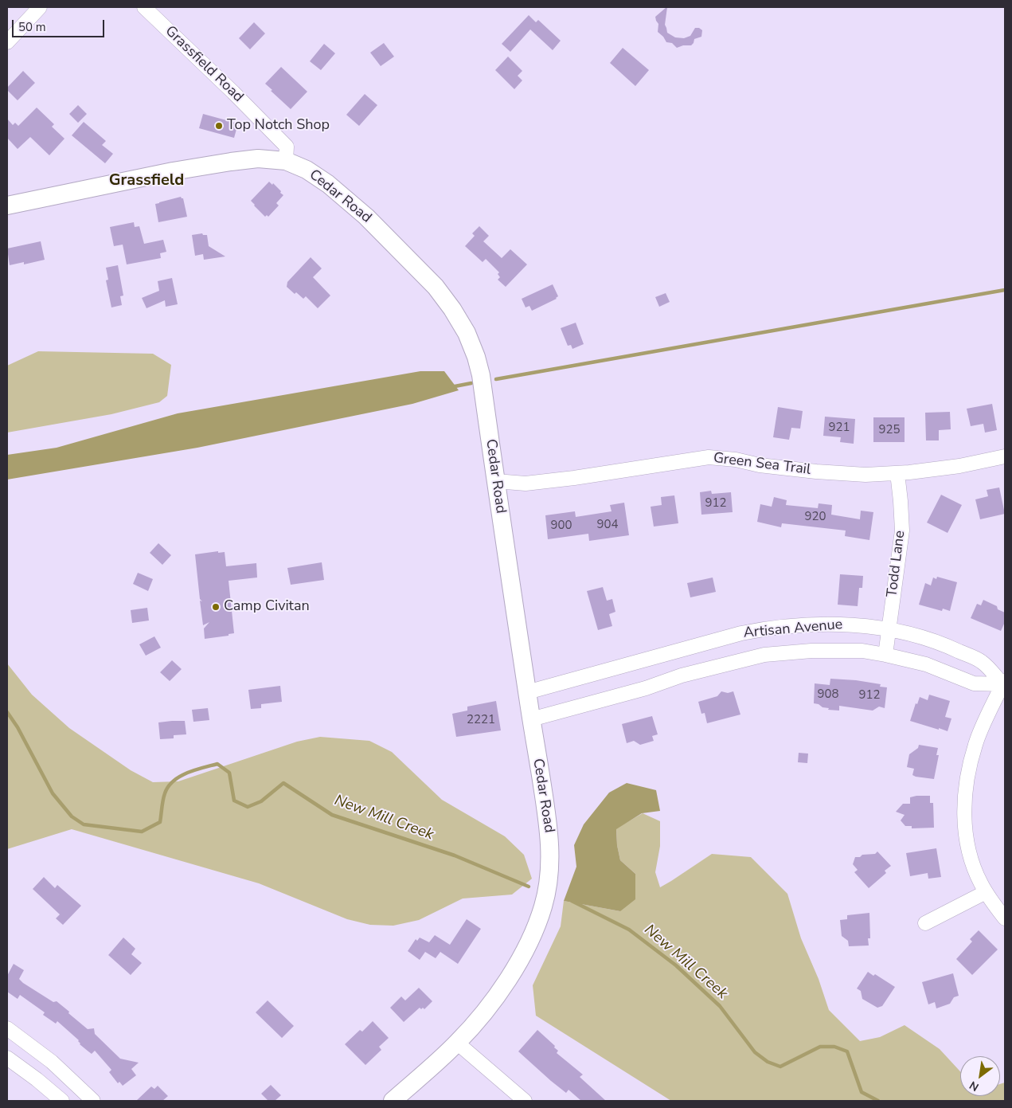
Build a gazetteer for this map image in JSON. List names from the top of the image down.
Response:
{
  "streets": {
    "street": [
      "Grassfield Road",
      "Cedar Road",
      "Green Sea Trail",
      "Todd Lane",
      "Artisan Avenue"
    ]
  },
  "crossings": [
    ["Grassfield Road", "Cedar Road"],
    ["Cedar Road", "Green Sea Trail"],
    ["Cedar Road", "Artisan Avenue"],
    ["Green Sea Trail", "Todd Lane"],
    ["Todd Lane", "Artisan Avenue"]
  ],
  "districts": ["Grassfield"],
  "water": ["New Mill Creek"],
  "places": ["Top Notch Shop", "Camp Civitan"],
  "house_numbers": [
    "921",
    "925",
    "912",
    "920",
    "904",
    "900",
    "908",
    "912",
    "2221"
  ],
  "scale_bar": "50 m",
  "north": "bottom left"
}
